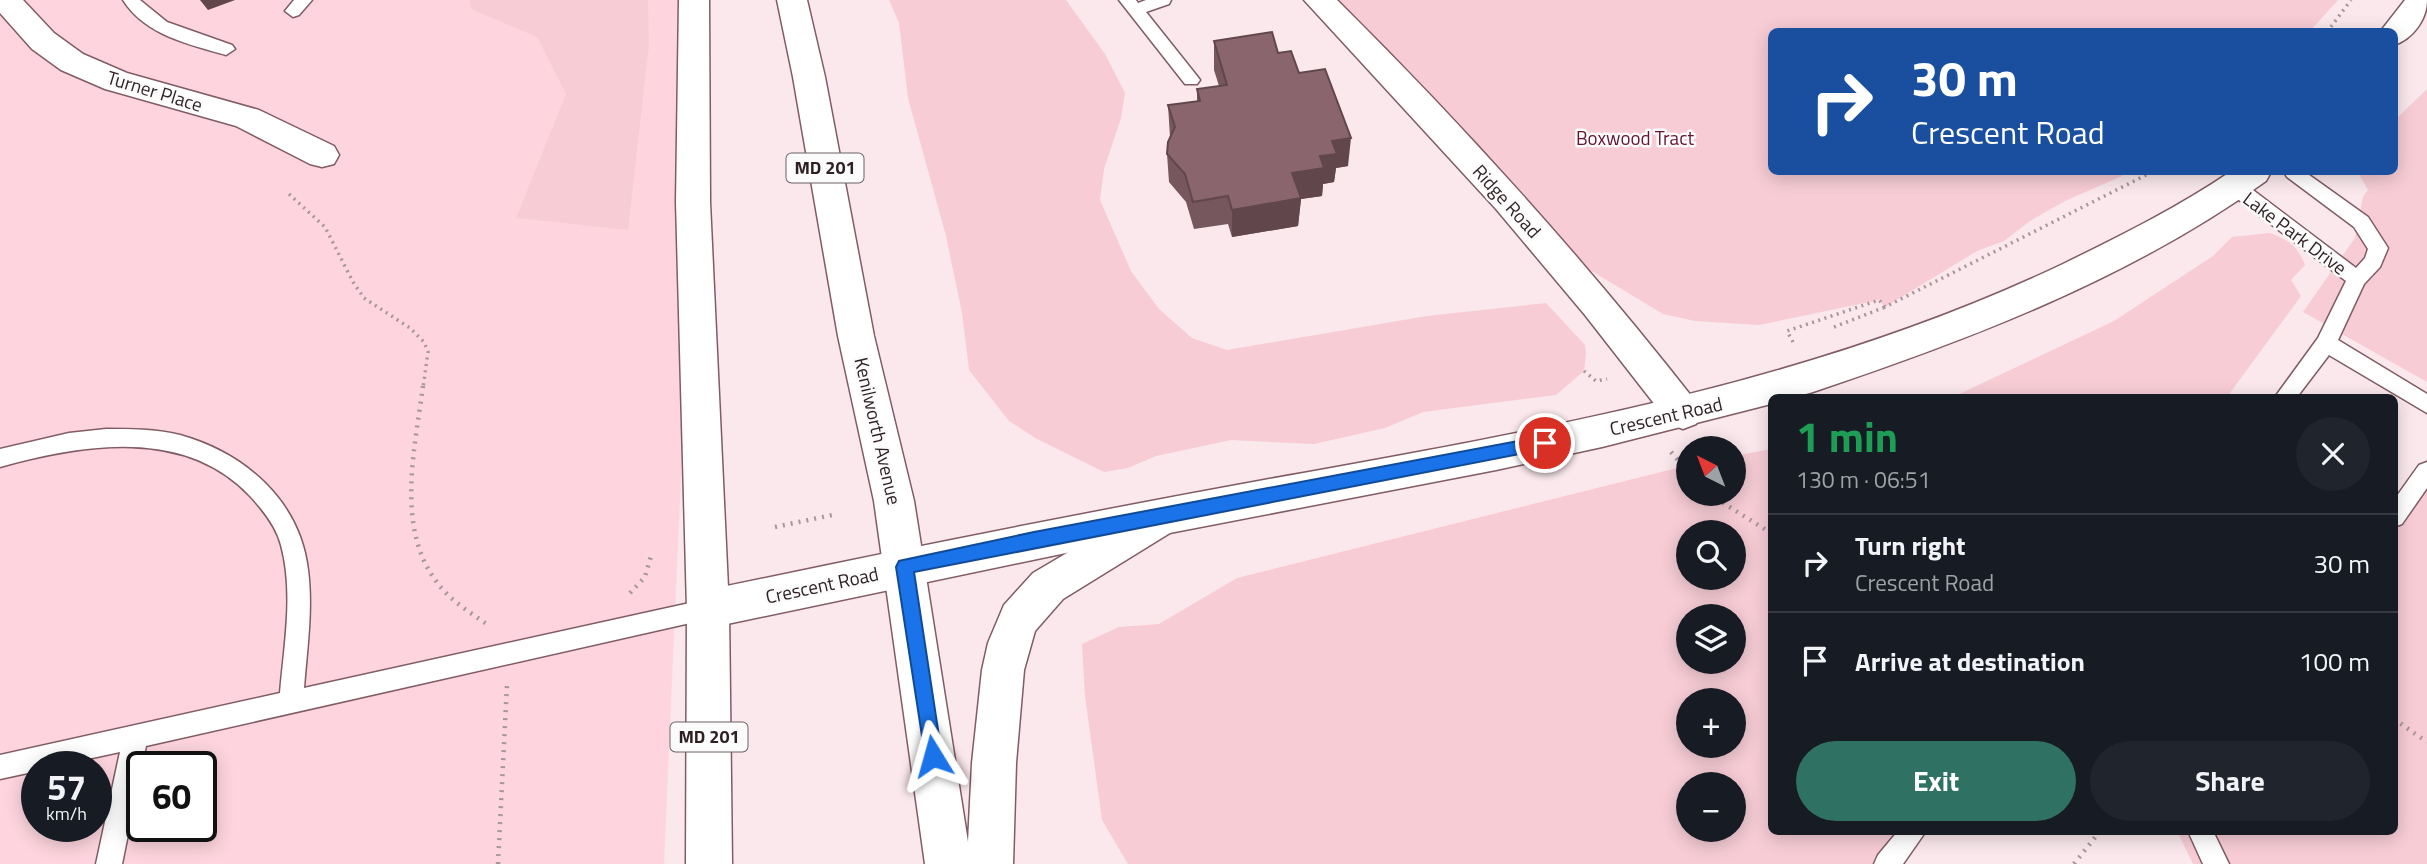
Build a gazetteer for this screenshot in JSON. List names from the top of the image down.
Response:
{
  "streets": {
    "street": [
      "Turner Place",
      "MD 201",
      "Ridge Road",
      "Crescent Road",
      "Kenilworth Avenue"
    ],
    "lane": ["Lake Park Drive"]
  },
  "crossings": [
    ["MD 201", "Crescent Road"],
    ["Ridge Road", "Crescent Road"],
    ["Lake Park Drive", "Crescent Road"],
    ["Crescent Road", "Kenilworth Avenue"]
  ],
  "parks": ["Boxwood Tract"],
  "north": "top left",
  "page": {
    "turn": ["30 m", "Crescent Road"],
    "heading": ["1 min", "130 m · 06:51"],
    "map_buttons": ["+", "−"],
    "list": [
      {
        "name": "Turn right",
        "note": "Crescent Road",
        "value": "30 m"
      },
      {
        "name": "Arrive at destination",
        "value": "100 m"
      }
    ],
    "buttons": ["Exit", "Share"],
    "speed": "57 km/h",
    "limit": "60"
  }
}
